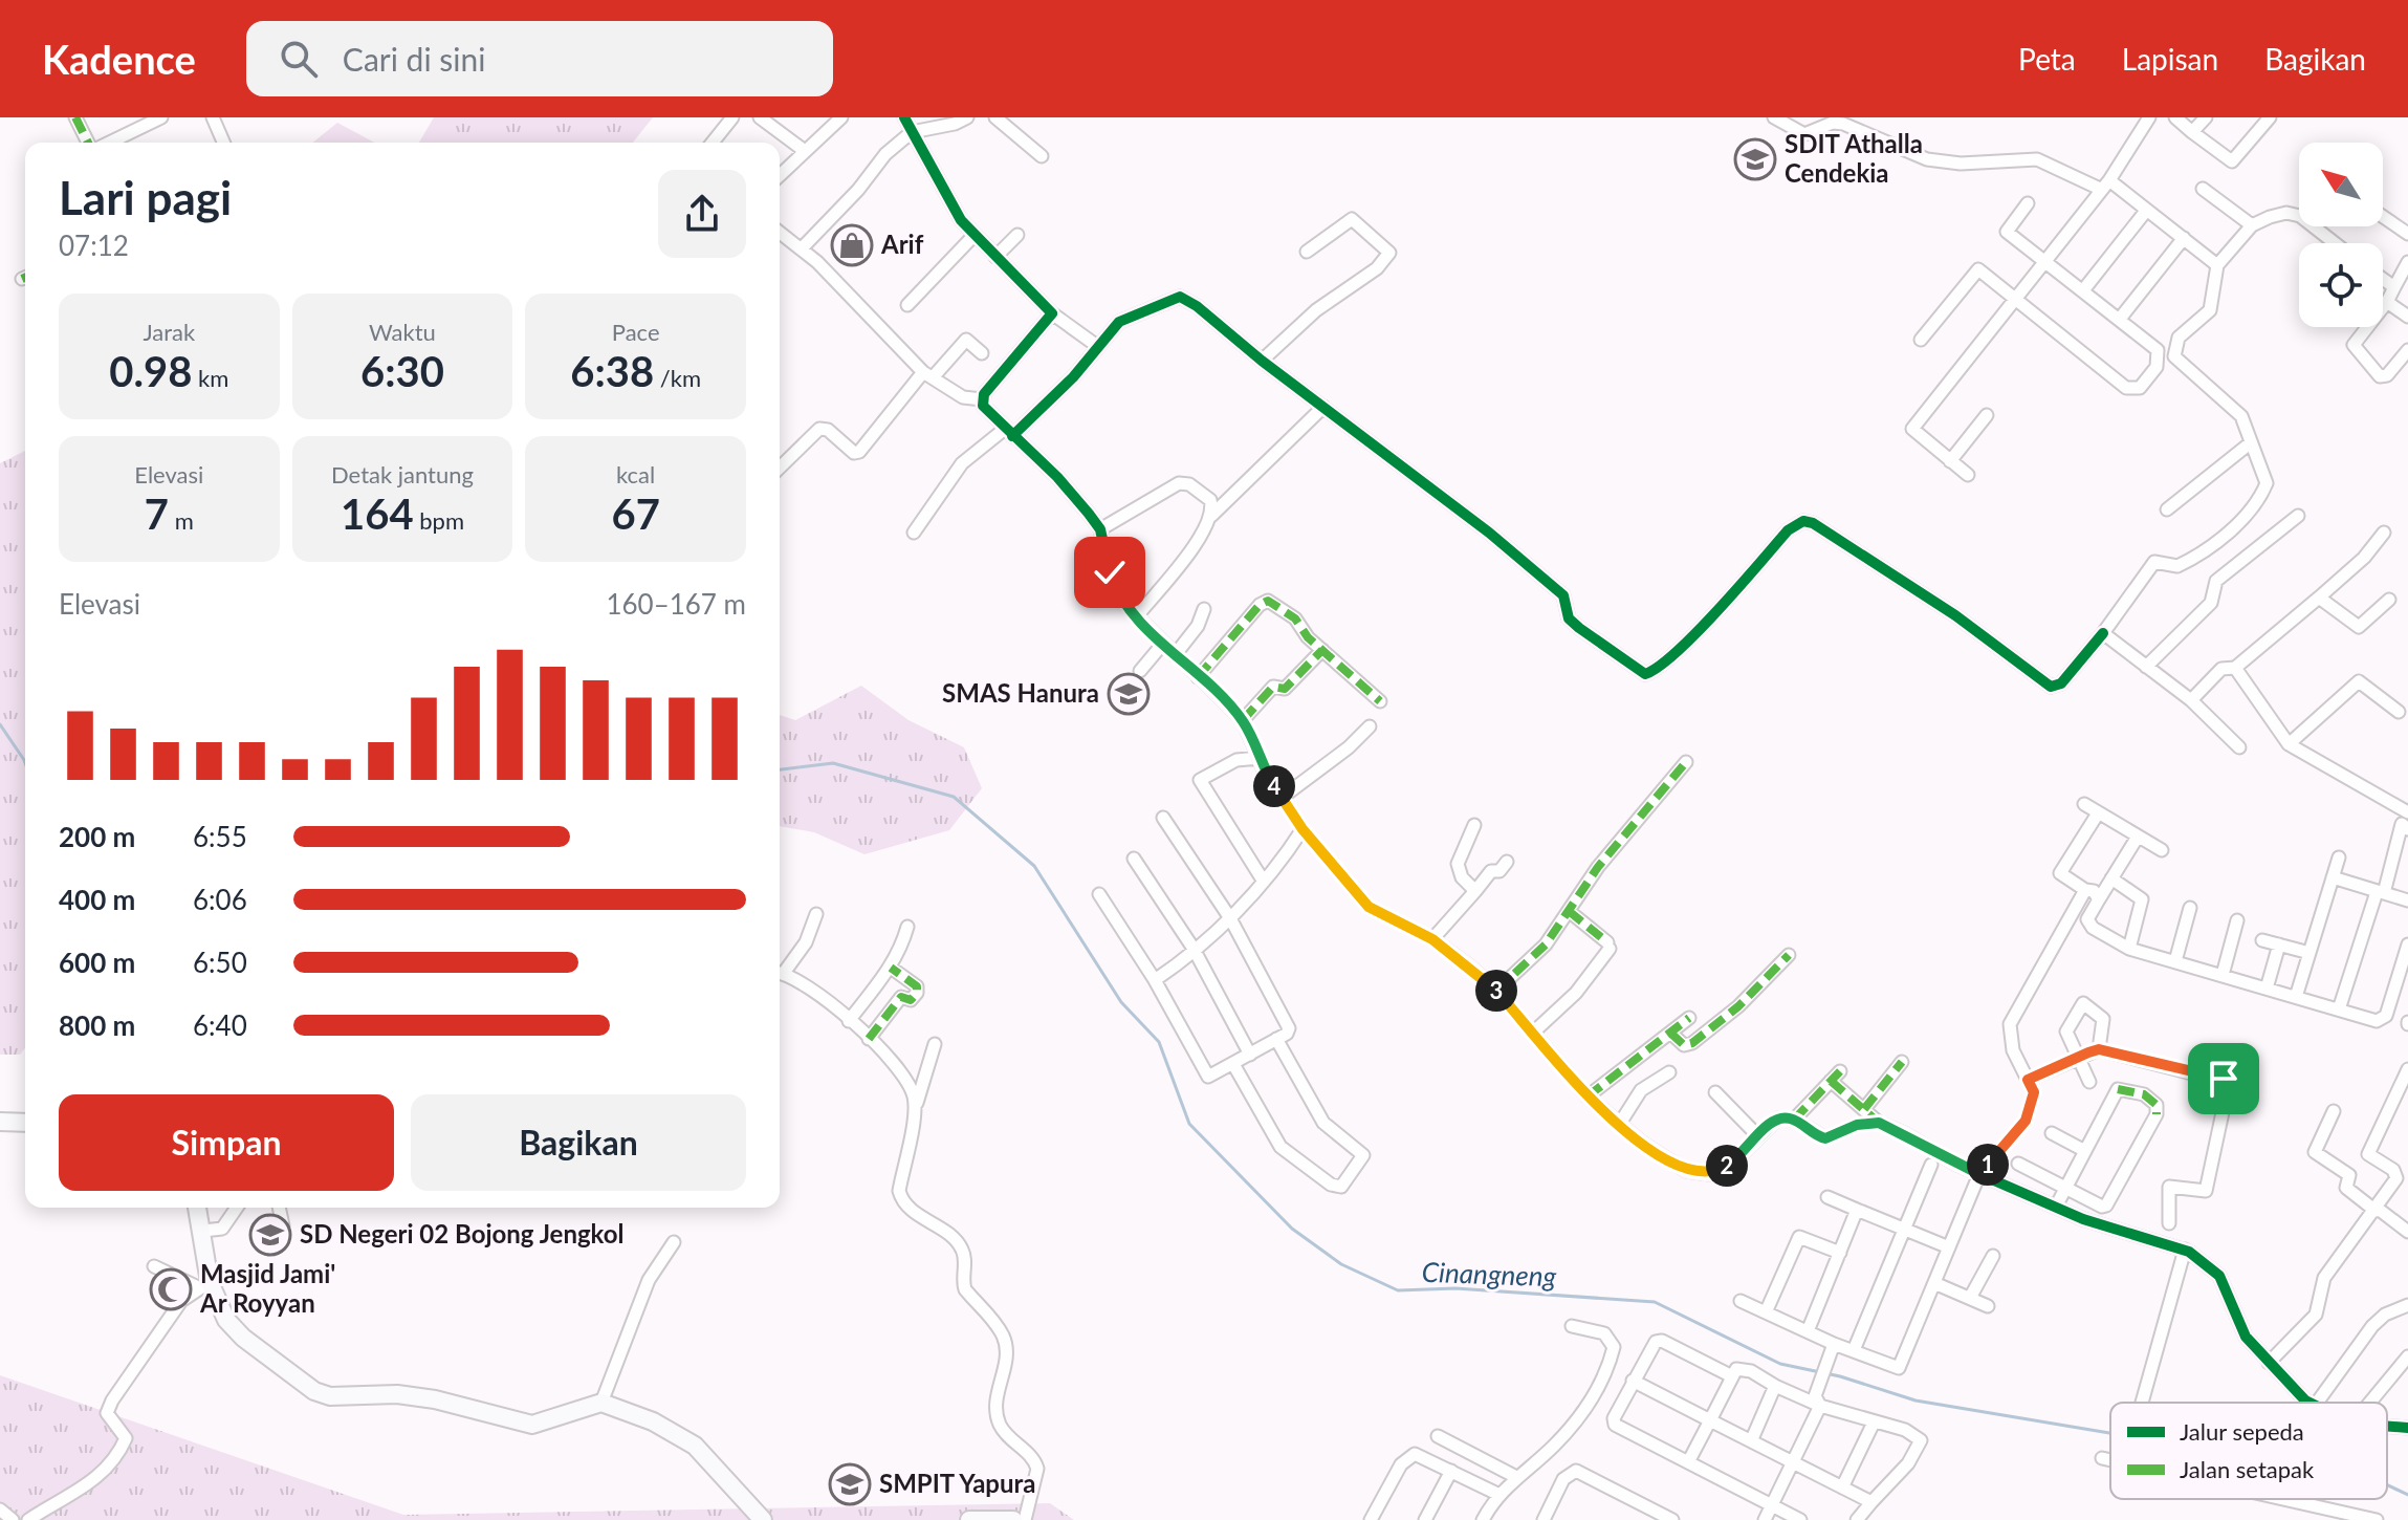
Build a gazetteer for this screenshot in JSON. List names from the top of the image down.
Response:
{
  "water": ["Cinangneng"],
  "places": {
    "school or university": [
      "SDIT Athalla Cendekia",
      "SMAS Hanura",
      "SD Negeri 02 Bojong Jengkol",
      "SMPIT Yapura"
    ],
    "shop": ["Arif"],
    "mosque": ["Masjid Jami' Ar Royyan"]
  },
  "legend": ["Jalur sepeda", "Jalan setapak"],
  "north": "top left",
  "page": {
    "header": "Kadence",
    "search": "Cari di sini",
    "nav": ["Peta", "Lapisan", "Bagikan"],
    "heading": ["Lari pagi", "07:12"],
    "stats": [
      ["Jarak", "0.98 km"],
      ["Waktu", "6:30"],
      ["Pace", "6:38 /km"],
      ["Elevasi", "7 m"],
      ["Detak jantung", "164 bpm"],
      ["kcal", "67"]
    ],
    "chart": ["Elevasi", "160–167 m"],
    "pins": [
      "4",
      "3",
      "1",
      "2"
    ],
    "list": [
      {
        "name": "200 m",
        "note": "6:55"
      },
      {
        "name": "400 m",
        "note": "6:06"
      },
      {
        "name": "600 m",
        "note": "6:50"
      },
      {
        "name": "800 m",
        "note": "6:40"
      }
    ],
    "buttons": ["Simpan", "Bagikan"]
  }
}
